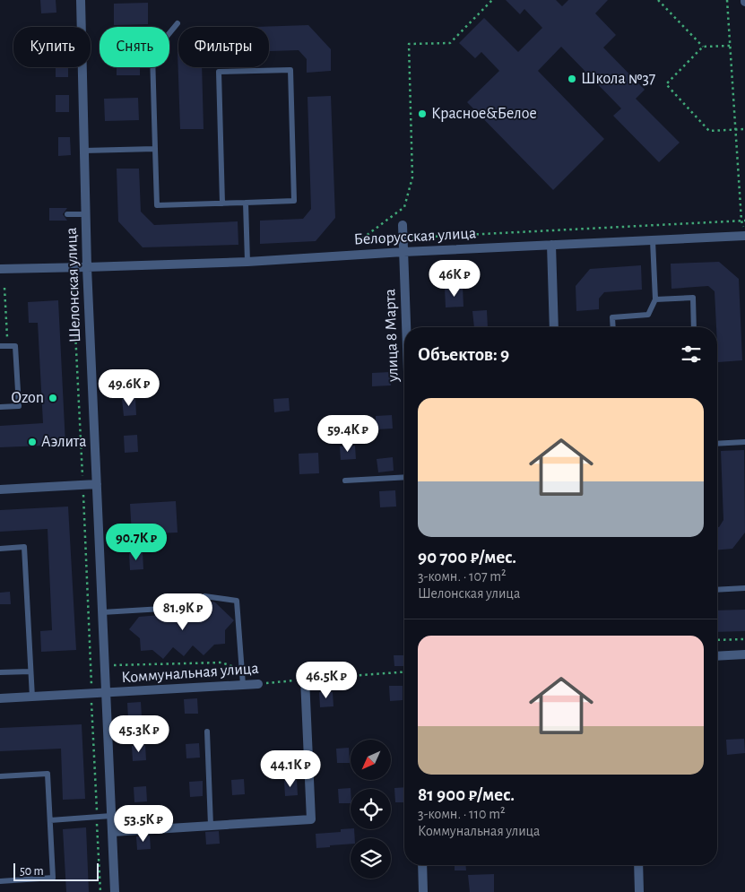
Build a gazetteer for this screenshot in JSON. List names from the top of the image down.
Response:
{
  "streets": {
    "street": [
      "Белорусская улица",
      "Шелонская улица",
      "улица 8 Марта",
      "Коммунальная улица"
    ]
  },
  "crossings": [
    ["Белорусская улица", "Шелонская улица"],
    ["Белорусская улица", "улица 8 Марта"],
    ["Шелонская улица", "Коммунальная улица"]
  ],
  "places": [
    "Школа №37",
    "Красное&Белое",
    "Ozon",
    "Аэлита"
  ],
  "scale_bar": "50 m",
  "north": "bottom left",
  "page": {
    "chip": ["Купить", "Снять", "Фильтры"],
    "price": [
      "46K ₽",
      "49.6K ₽",
      "59.4K ₽",
      "90.7K ₽",
      "81.9K ₽",
      "46.5K ₽",
      "45.3K ₽",
      "44.1K ₽",
      "53.5K ₽"
    ],
    "heading": "Объектов: 9",
    "list": [
      {
        "name": "90 700 ₽/мес.",
        "note": "3-комн. · 107 m² · Шелонская улица"
      },
      {
        "name": "81 900 ₽/мес.",
        "note": "3-комн. · 110 m² · Коммунальная улица"
      }
    ],
    "scale": "50 m"
  }
}
